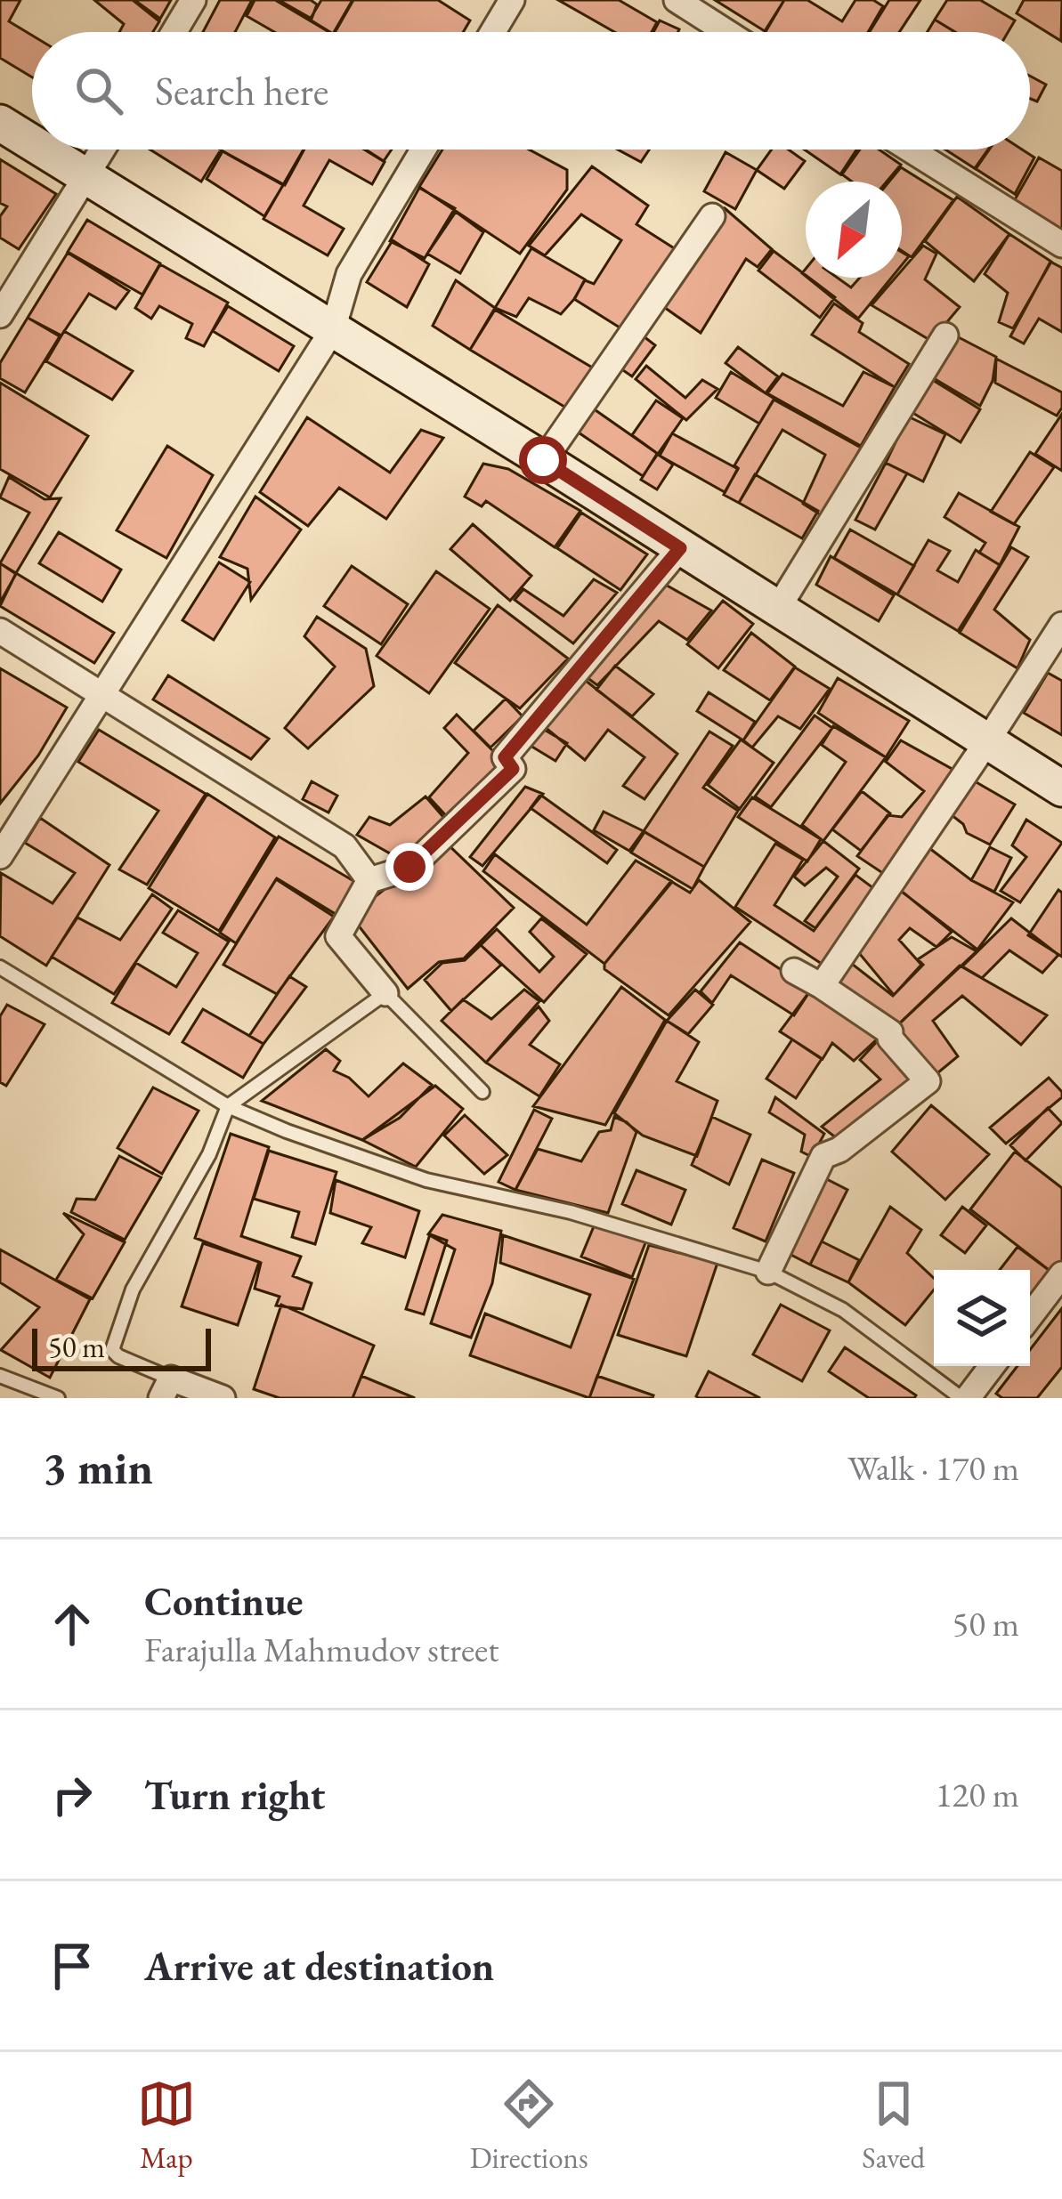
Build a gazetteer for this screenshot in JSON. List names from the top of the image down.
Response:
{
  "scale_bar": "50 m",
  "north": "bottom left",
  "page": {
    "search": "Search here",
    "scale": "50 m",
    "heading": ["3 min", "Walk · 170 m"],
    "list": [
      ["Continue", "Farajulla Mahmudov street", "50 m"],
      ["Turn right", "120 m"],
      "Arrive at destination"
    ],
    "nav": ["Map", "Directions", "Saved"]
  }
}
